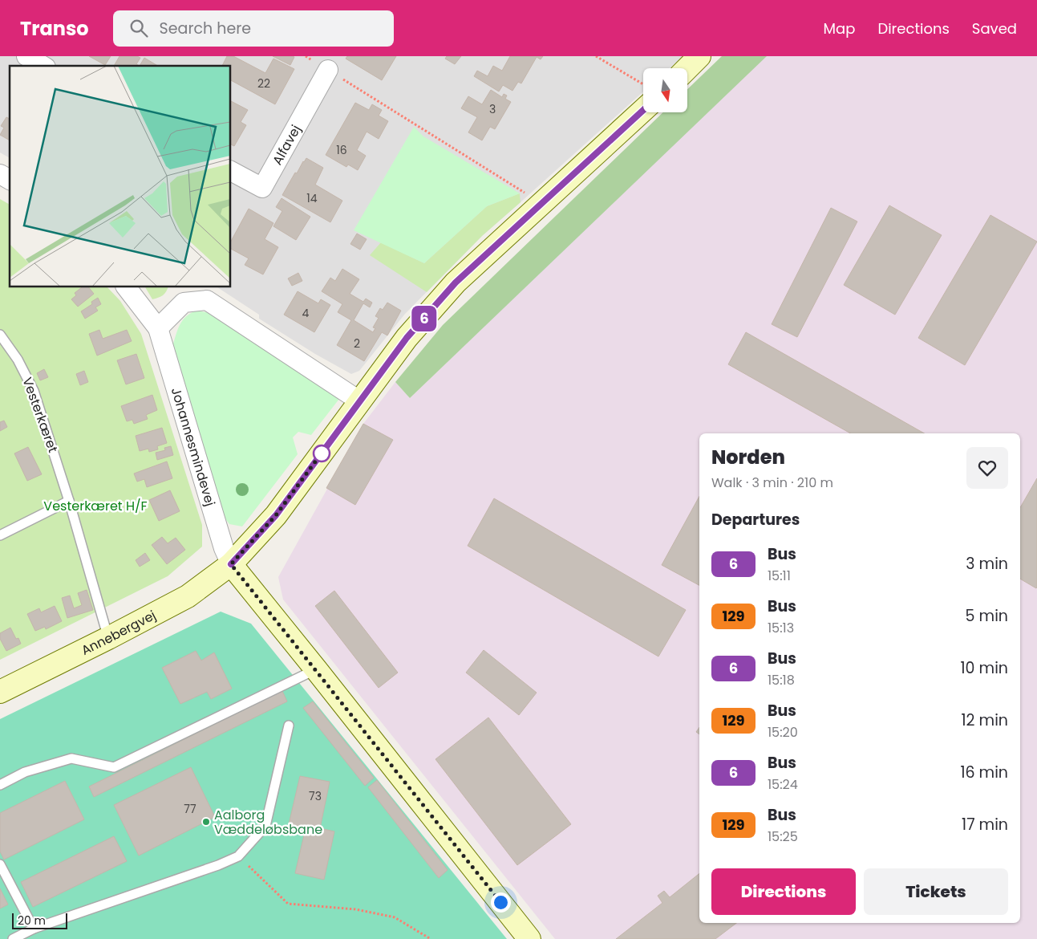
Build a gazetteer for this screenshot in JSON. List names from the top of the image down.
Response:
{
  "streets": {
    "street": ["Alfavej", "Johannesmindevej", "Annebergvej"],
    "lane": ["Vesterkæret"]
  },
  "crossings": [
    ["Vesterkæret", "Annebergvej"],
    ["Johannesmindevej", "Annebergvej"]
  ],
  "parks": ["Vesterkæret H/F"],
  "places": ["Aalborg Væddeløbsbane"],
  "lines": ["bus line 6"],
  "house_numbers": [
    "22",
    "3",
    "16",
    "14",
    "4",
    "2",
    "73",
    "77"
  ],
  "scale_bar": "20 m",
  "north": "bottom",
  "page": {
    "header": "Transo",
    "search": "Search here",
    "nav": ["Map", "Directions", "Saved"],
    "on_map": "6",
    "heading": [
      ["Norden", "Walk · 3 min · 210 m"],
      "Departures"
    ],
    "list": [
      {
        "mark": "6",
        "name": "Bus",
        "note": "15:11",
        "value": "3 min"
      },
      {
        "mark": "129",
        "name": "Bus",
        "note": "15:13",
        "value": "5 min"
      },
      {
        "mark": "6",
        "name": "Bus",
        "note": "15:18",
        "value": "10 min"
      },
      {
        "mark": "129",
        "name": "Bus",
        "note": "15:20",
        "value": "12 min"
      },
      {
        "mark": "6",
        "name": "Bus",
        "note": "15:24",
        "value": "16 min"
      },
      {
        "mark": "129",
        "name": "Bus",
        "note": "15:25",
        "value": "17 min"
      }
    ],
    "buttons": ["Directions", "Tickets"],
    "scale": "20 m"
  }
}
